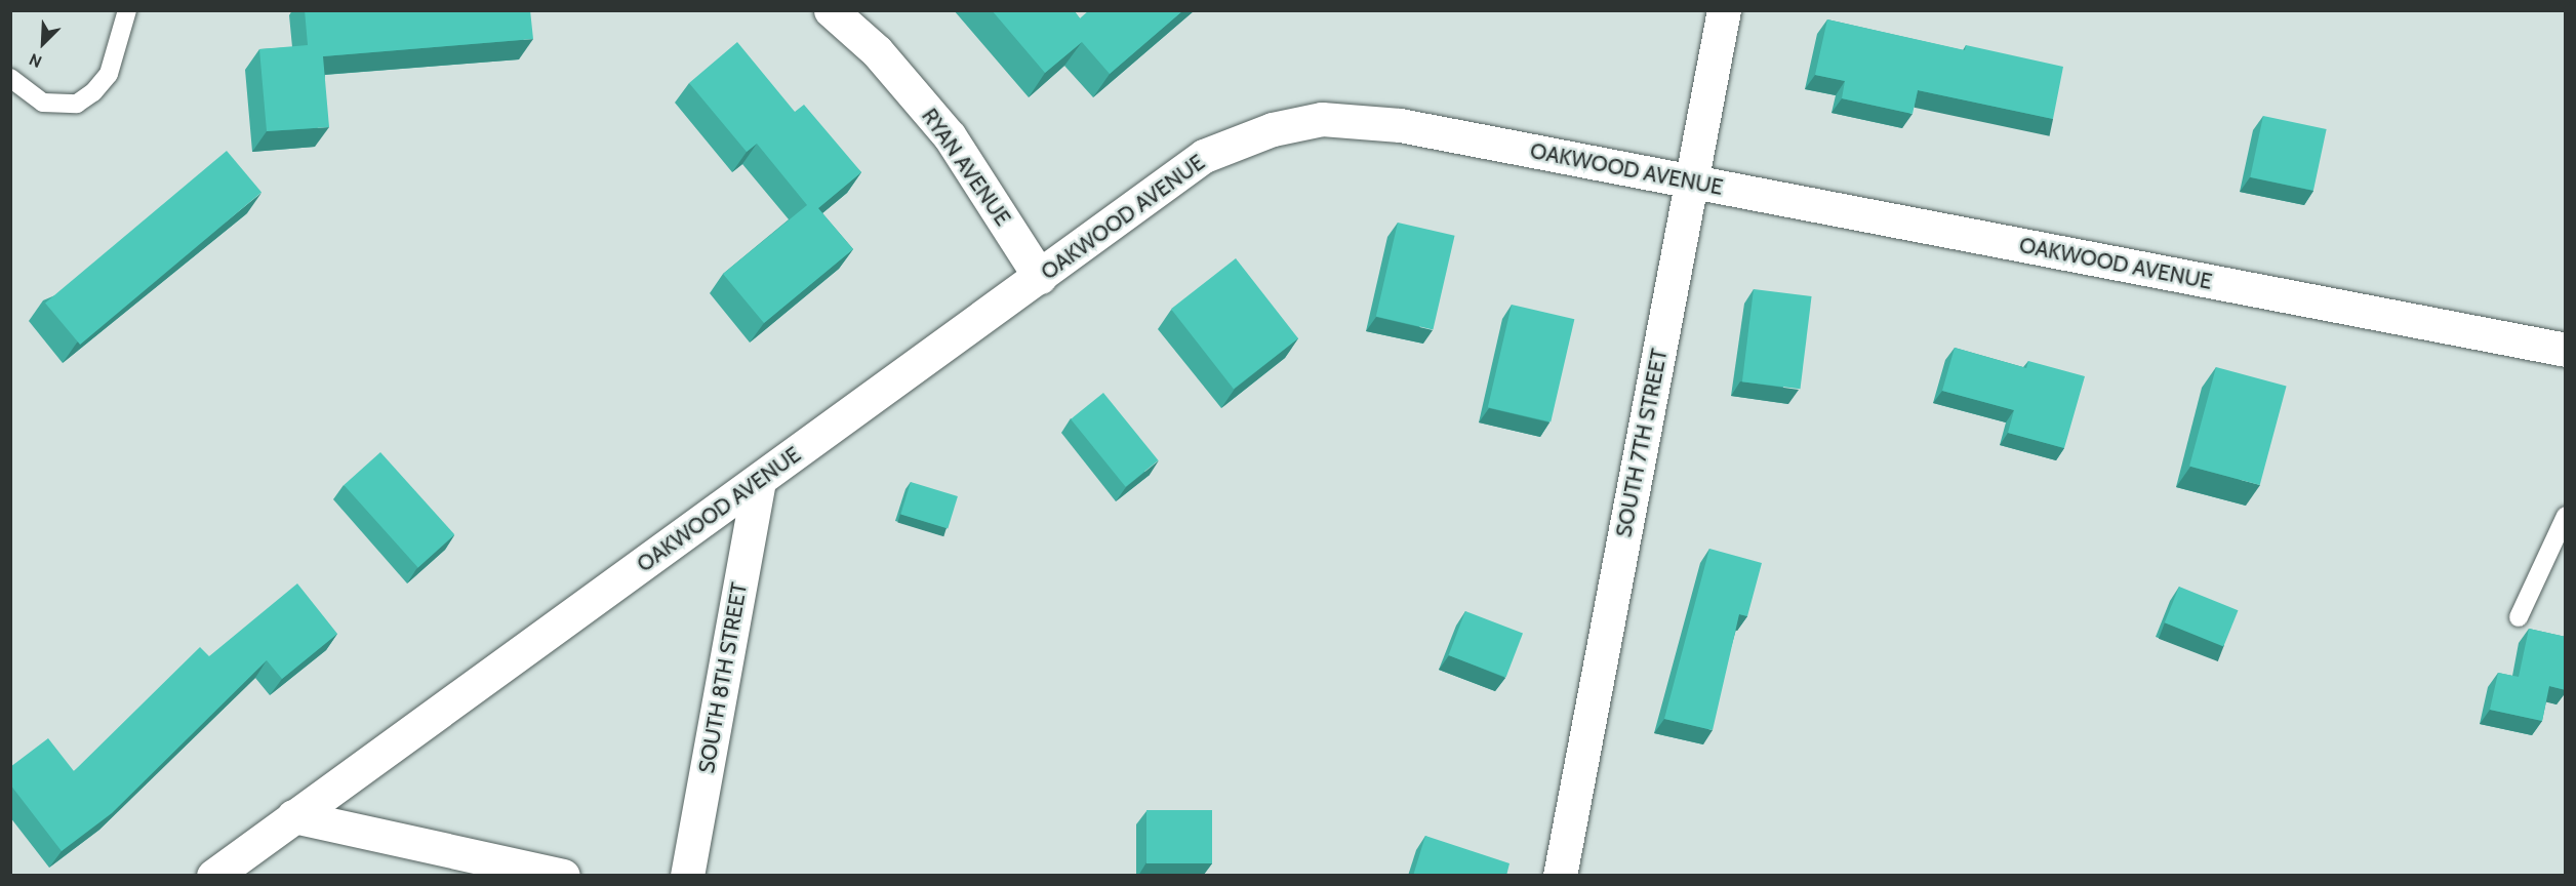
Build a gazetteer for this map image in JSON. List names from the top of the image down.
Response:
{
  "streets": {
    "street": [
      "RYAN AVENUE",
      "OAKWOOD AVENUE",
      "SOUTH 7TH STREET",
      "SOUTH 8TH STREET"
    ]
  },
  "crossings": [
    ["RYAN AVENUE", "OAKWOOD AVENUE"],
    ["OAKWOOD AVENUE", "SOUTH 7TH STREET"],
    ["OAKWOOD AVENUE", "SOUTH 8TH STREET"]
  ],
  "north": "bottom left"
}
